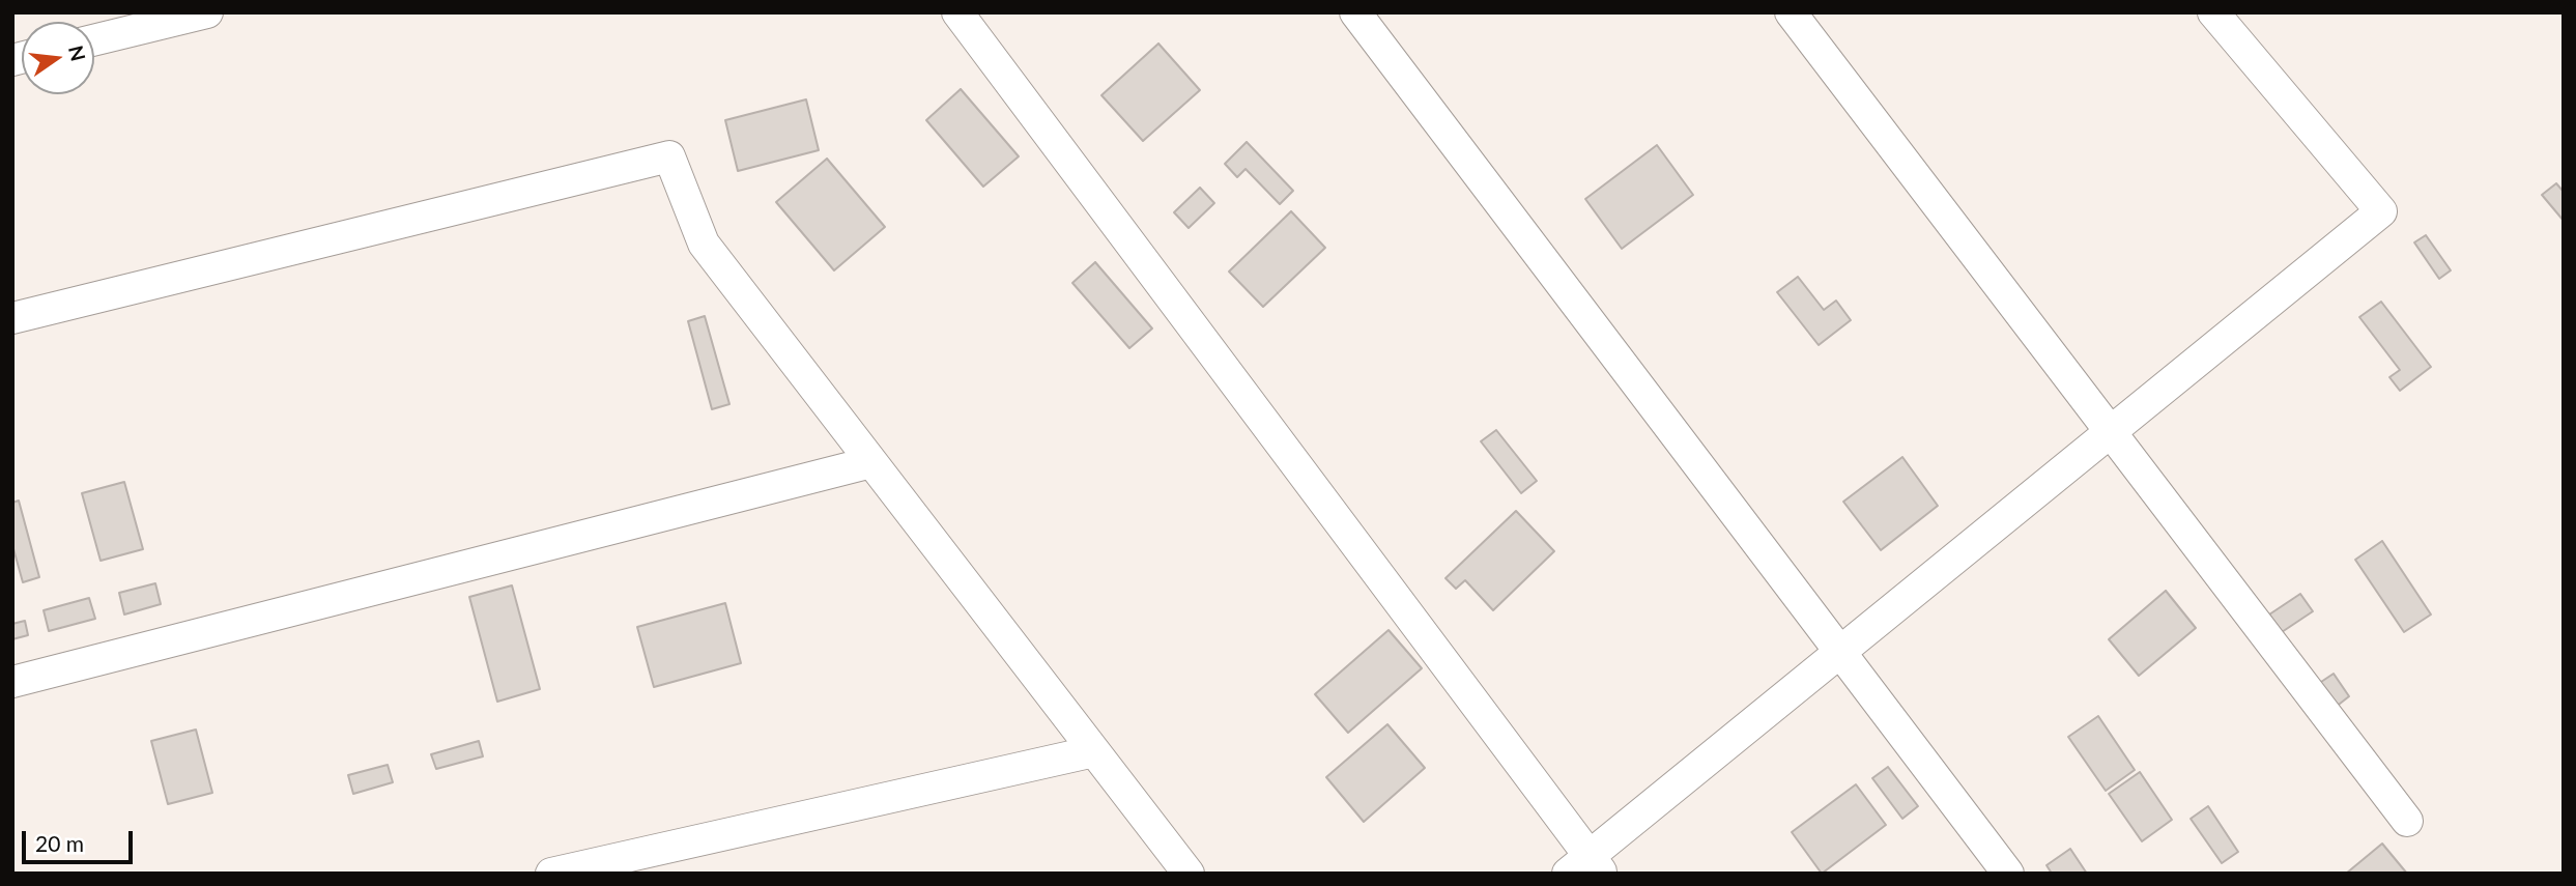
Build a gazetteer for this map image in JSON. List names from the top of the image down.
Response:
{
  "scale_bar": "20 m",
  "north": "right"
}
